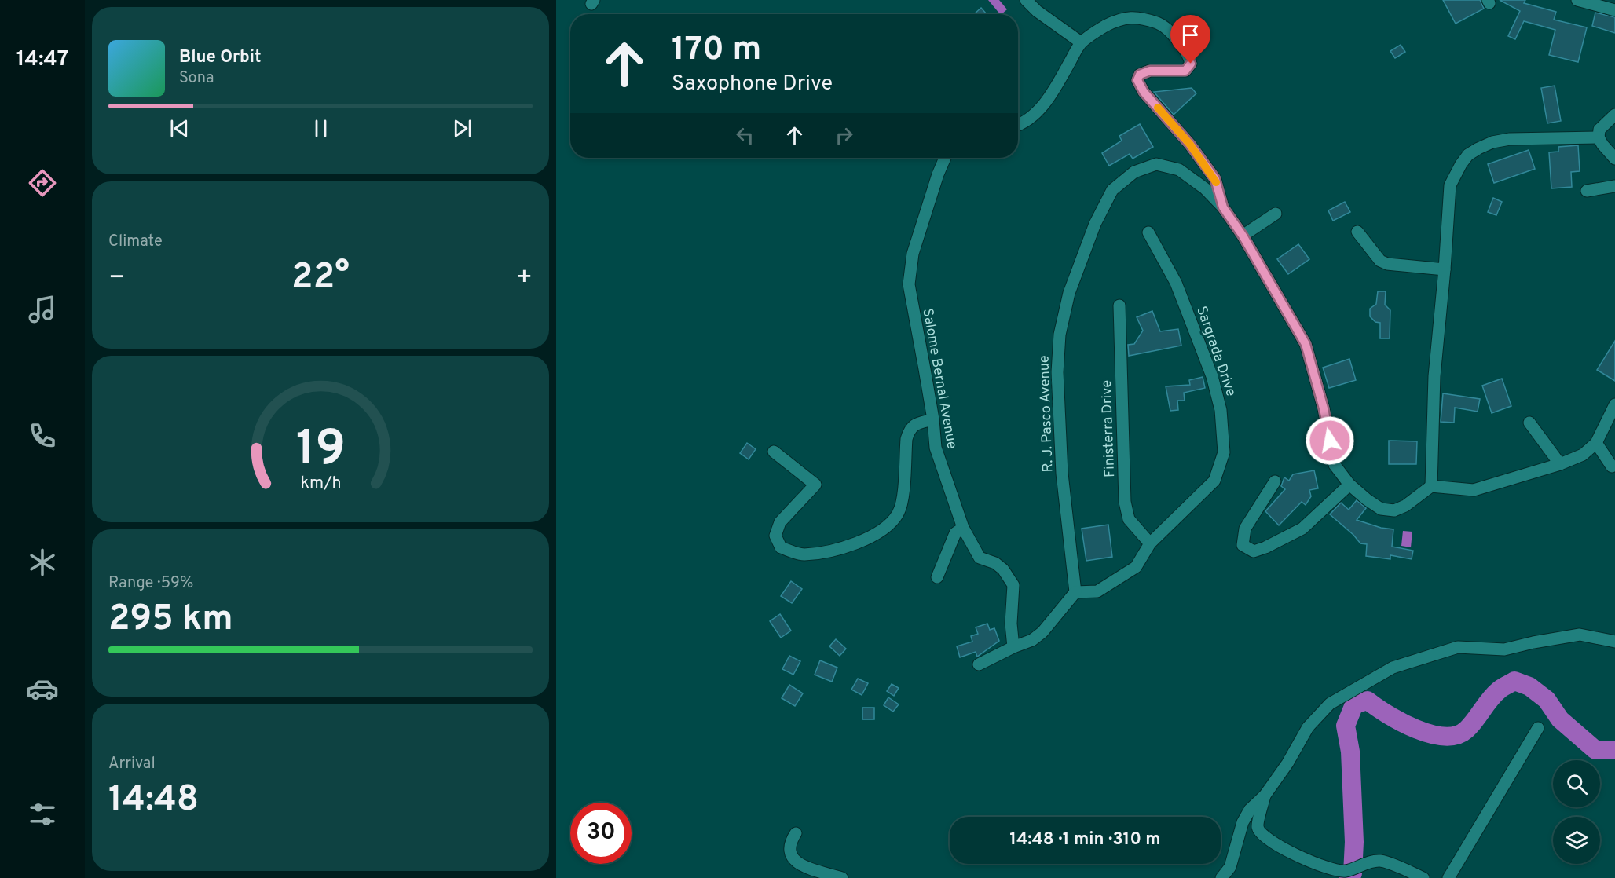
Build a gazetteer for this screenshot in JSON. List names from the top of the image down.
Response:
{
  "streets": {
    "street": [
      "Sargrada Drive",
      "Salome Bernal Avenue",
      "R. J. Pasco Avenue",
      "Finisterra Drive"
    ]
  },
  "crossings": [
    ["Sargrada Drive", "R. J. Pasco Avenue"],
    ["Sargrada Drive", "Finisterra Drive"]
  ],
  "page": {
    "tabs": "14:47",
    "turn": ["170 m", "Saxophone Drive"],
    "song": ["Blue Orbit", "Sona"],
    "tile": [
      "Climate",
      ["Range · 59%", "295 km"],
      ["Arrival", "14:48"]
    ],
    "heat": ["−", "22°", "+"],
    "limit": "30",
    "trip": "14:48 · 1 min · 310 m",
    "gauge": ["19", "km/h"]
  }
}
